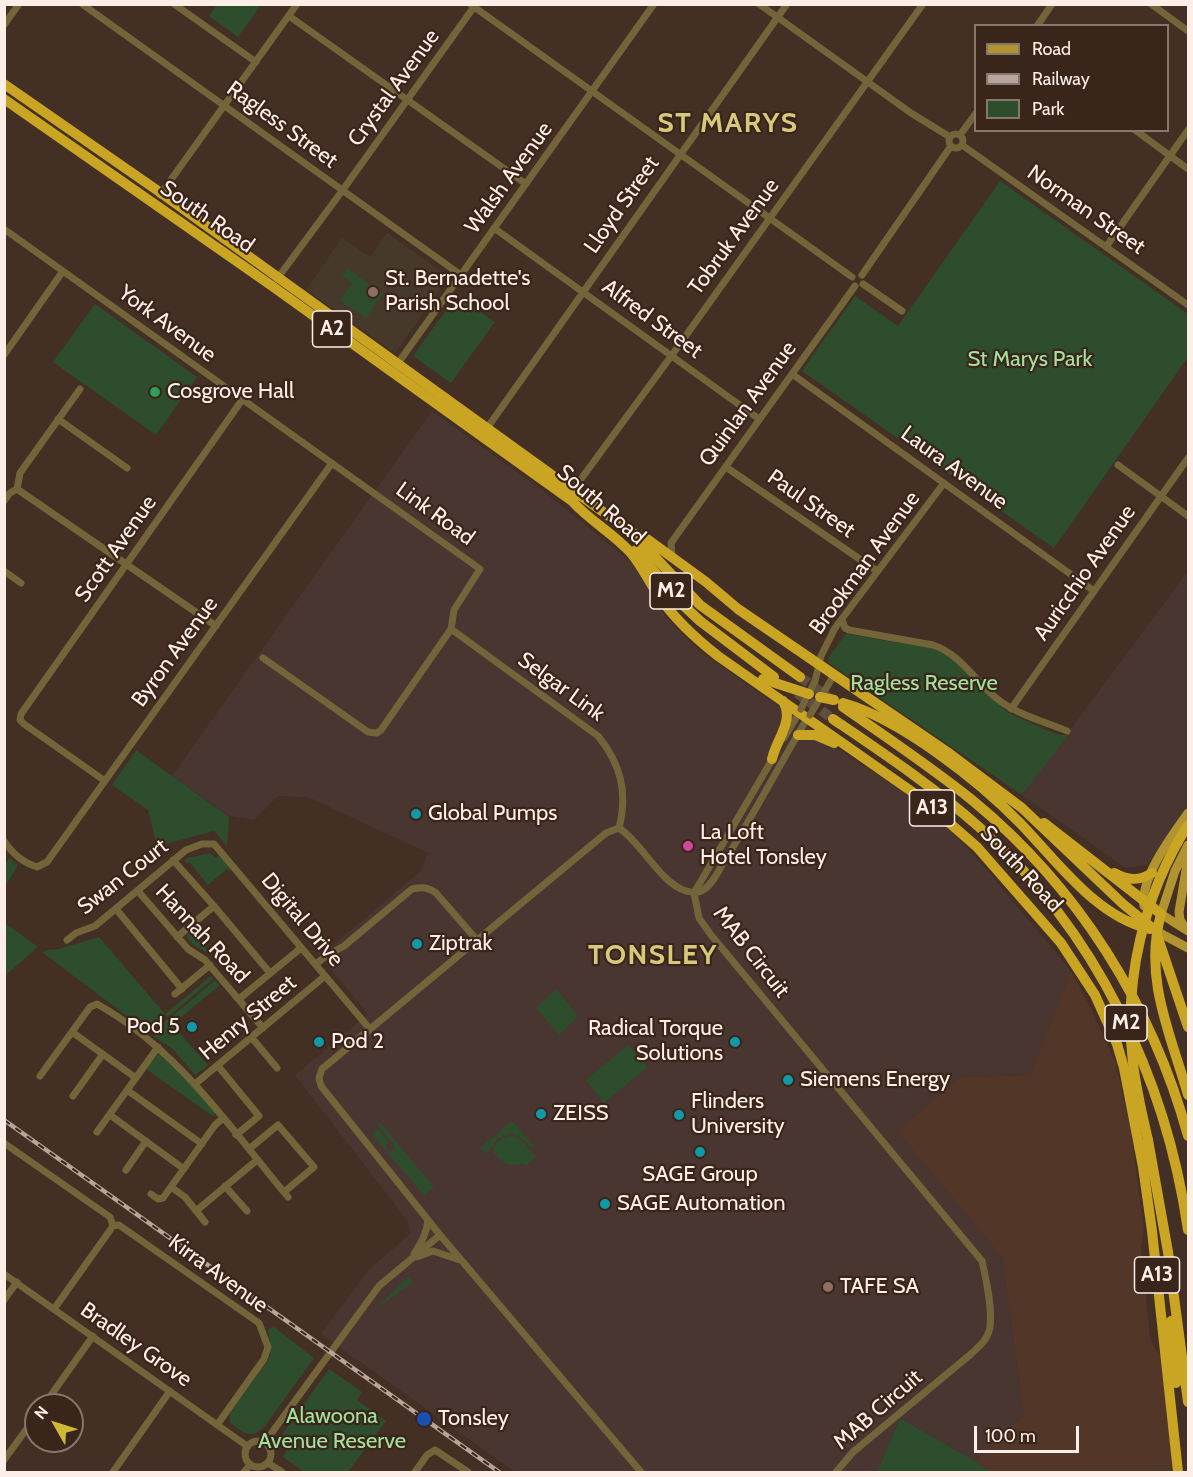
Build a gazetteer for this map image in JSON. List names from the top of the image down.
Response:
{
  "streets": {
    "highway": [
      "South Road",
      "A2",
      "M2",
      "A13"
    ],
    "street": [
      "Crystal Avenue",
      "Ragless Street",
      "Walsh Avenue",
      "Lloyd Street",
      "Norman Street",
      "Tobruk Avenue",
      "Alfred Street",
      "York Avenue",
      "Quinlan Avenue",
      "Laura Avenue",
      "Paul Street",
      "Link Road",
      "Scott Avenue",
      "Brookman Avenue",
      "Auricchio Avenue",
      "Byron Avenue",
      "Selgar Link",
      "Swan Court",
      "Digital Drive",
      "Hannah Road",
      "MAB Circuit",
      "Henry Street",
      "Kirra Avenue",
      "Bradley Grove"
    ]
  },
  "crossings": [
    ["Crystal Avenue", "Ragless Street"],
    ["Crystal Avenue", "South Road"],
    ["Ragless Street", "Walsh Avenue"],
    ["Walsh Avenue", "South Road"],
    ["Walsh Avenue", "Alfred Street"],
    ["Lloyd Street", "South Road"],
    ["Lloyd Street", "Alfred Street"],
    ["South Road", "Tobruk Avenue"],
    ["South Road", "Brookman Avenue"],
    ["South Road", "M2"],
    ["Tobruk Avenue", "Alfred Street"],
    ["Tobruk Avenue", "M2"],
    ["Alfred Street", "Quinlan Avenue"],
    ["York Avenue", "Link Road"],
    ["York Avenue", "Scott Avenue"],
    ["York Avenue", "Byron Avenue"],
    ["Quinlan Avenue", "Laura Avenue"],
    ["Quinlan Avenue", "Paul Street"],
    ["Laura Avenue", "Brookman Avenue"],
    ["Laura Avenue", "Auricchio Avenue"],
    ["Paul Street", "Brookman Avenue"],
    ["Link Road", "Selgar Link"],
    ["Scott Avenue", "Byron Avenue"],
    ["Selgar Link", "MAB Circuit"],
    ["Swan Court", "Digital Drive"],
    ["Swan Court", "Hannah Road"],
    ["Digital Drive", "Henry Street"],
    ["Hannah Road", "Henry Street"],
    ["Kirra Avenue", "Bradley Grove"]
  ],
  "districts": ["ST MARYS", "TONSLEY"],
  "parks": ["St Marys Park", "Ragless Reserve", "Alawoona Avenue Reserve"],
  "places": [
    "St. Bernadette's Parish School",
    "Cosgrove Hall",
    "Global Pumps",
    "La Loft Hotel Tonsley",
    "Ziptrak",
    "Pod 5",
    "Pod 2",
    "Radical Torque Solutions",
    "Siemens Energy",
    "ZEISS",
    "Flinders University",
    "SAGE Group",
    "SAGE Automation",
    "TAFE SA",
    "Tonsley"
  ],
  "legend": ["Road", "Railway", "Park"],
  "scale_bar": "100 m",
  "north": "top left"
}
